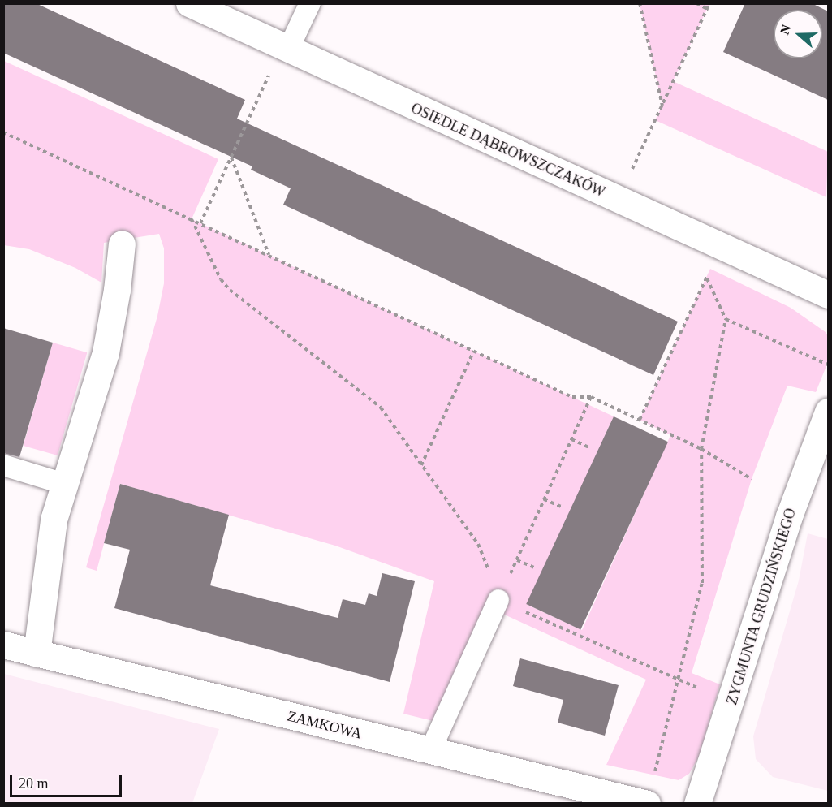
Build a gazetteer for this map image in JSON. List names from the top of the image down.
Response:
{
  "streets": {
    "street": ["OSIEDLE DĄBROWSZCZAKÓW", "ZYGMUNTA GRUDZIŃSKIEGO", "ZAMKOWA"]
  },
  "scale_bar": "20 m",
  "north": "left"
}
